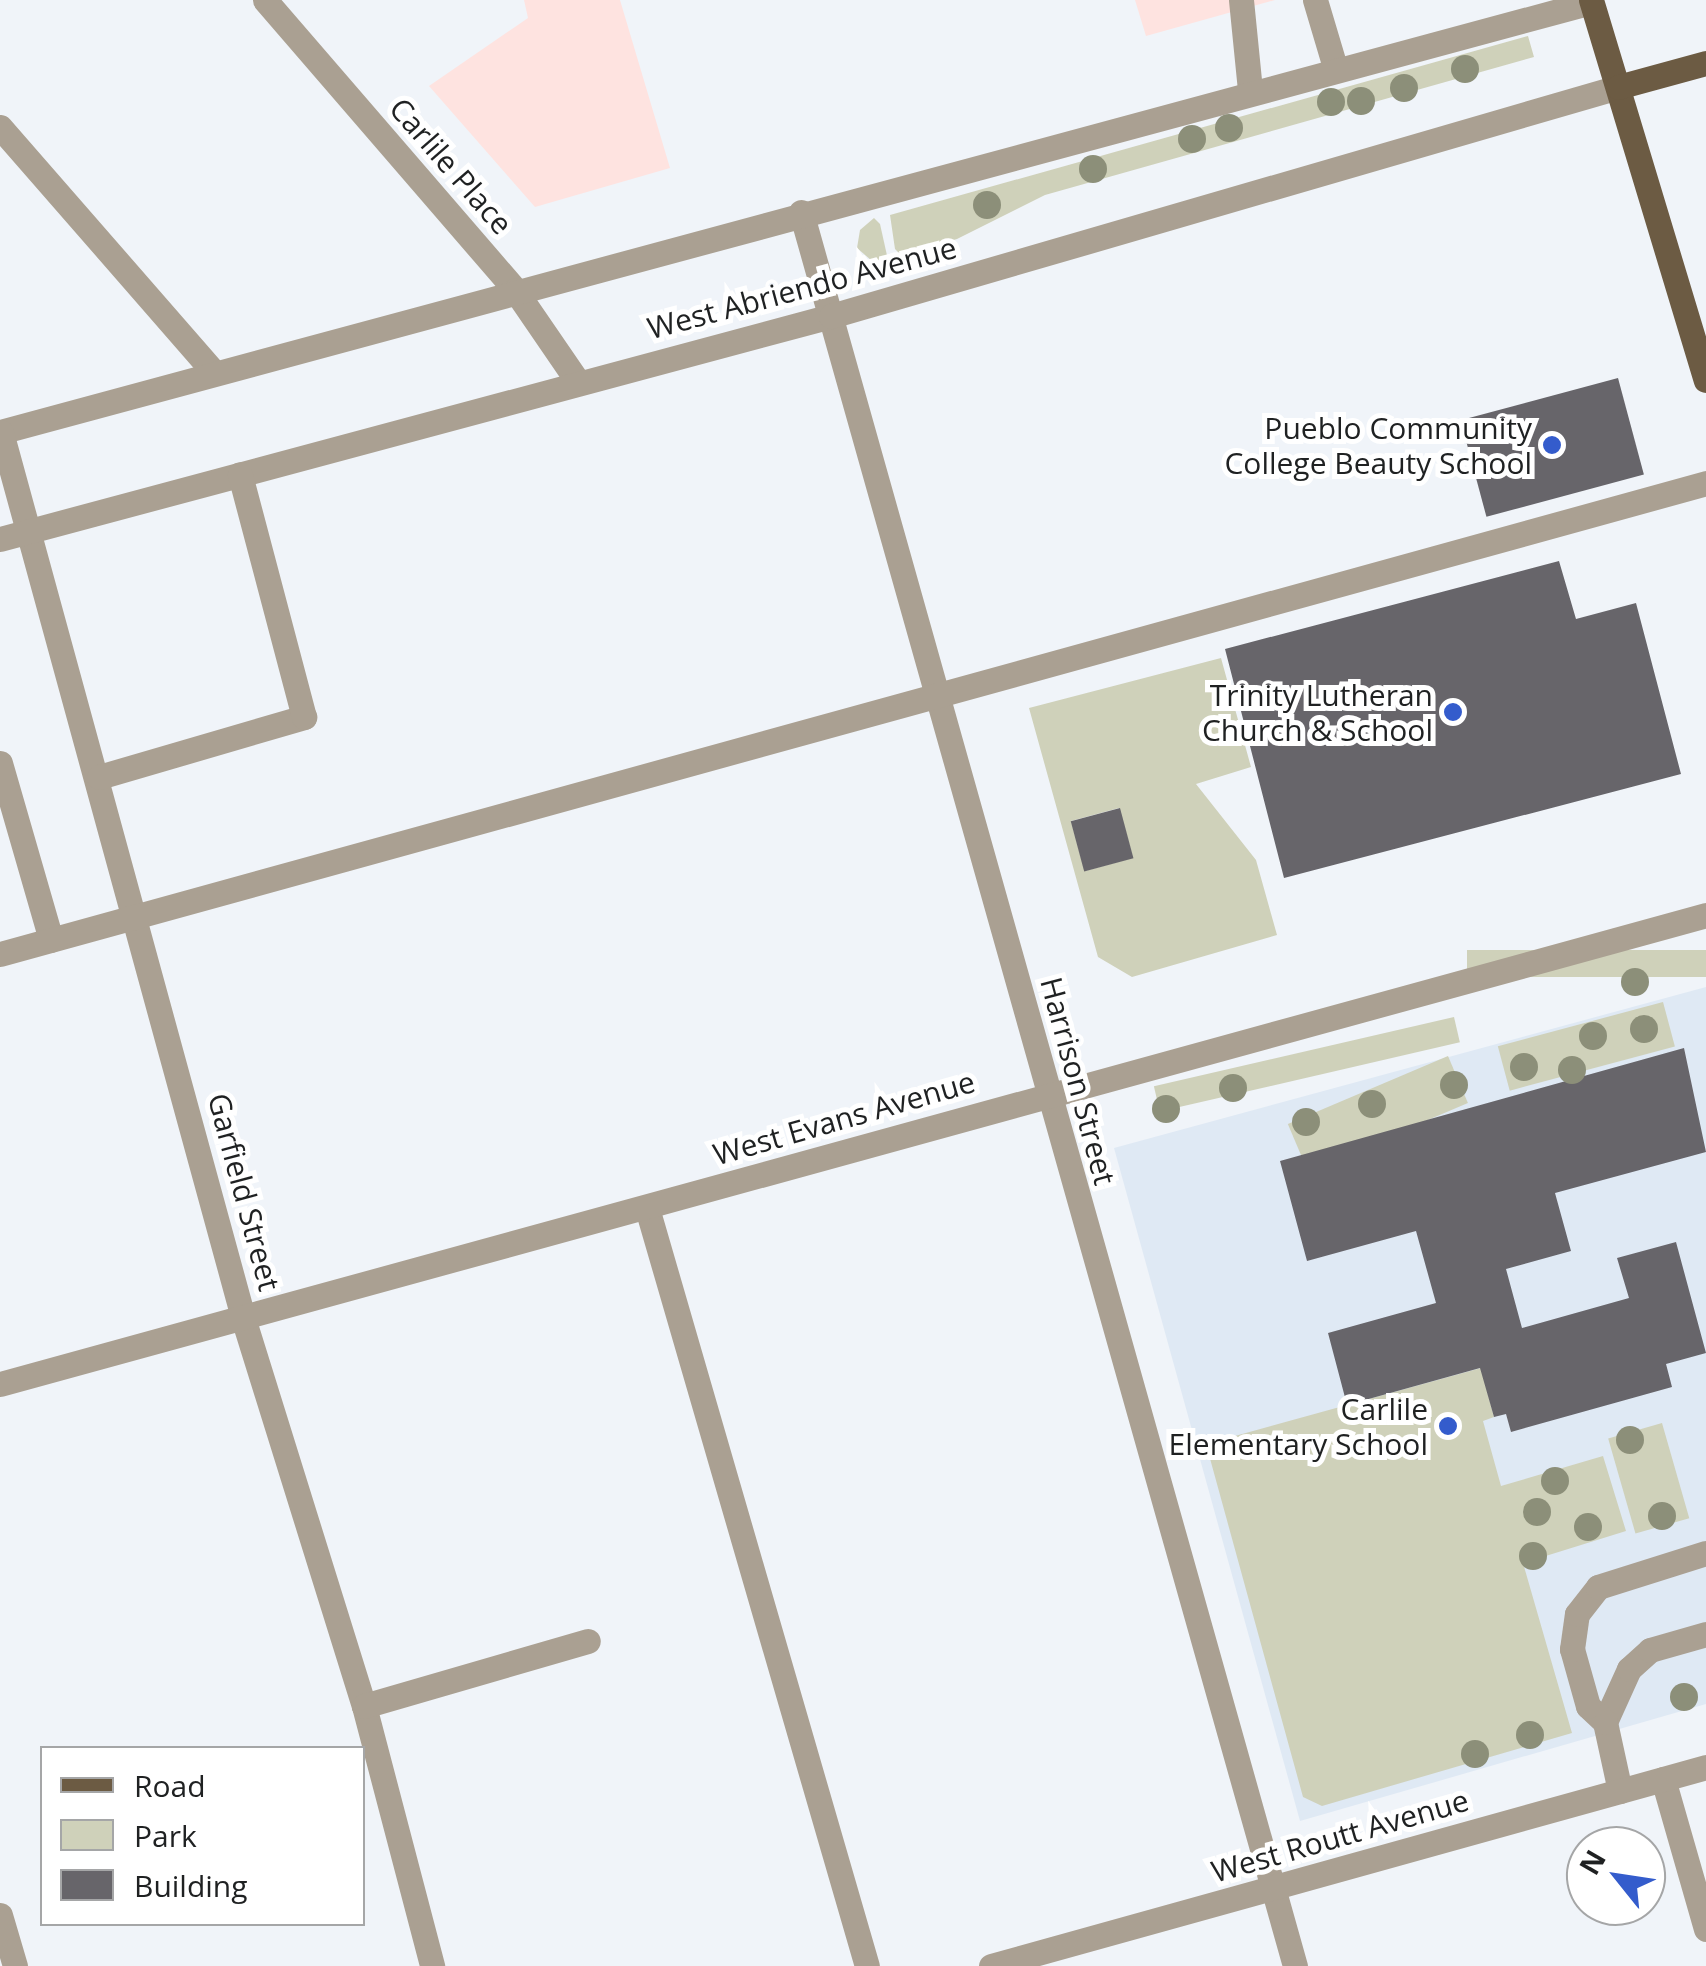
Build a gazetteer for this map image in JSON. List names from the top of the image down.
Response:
{
  "streets": {
    "street": [
      "Carlile Place",
      "West Abriendo Avenue",
      "Harrison Street",
      "West Evans Avenue",
      "Garfield Street",
      "West Routt Avenue"
    ]
  },
  "crossings": [
    ["Carlile Place", "West Abriendo Avenue"],
    ["West Abriendo Avenue", "Harrison Street"],
    ["West Abriendo Avenue", "Garfield Street"],
    ["Harrison Street", "West Evans Avenue"],
    ["Harrison Street", "West Routt Avenue"],
    ["West Evans Avenue", "Garfield Street"]
  ],
  "places": ["Pueblo Community College Beauty School", "Trinity Lutheran Church & School", "Carlile Elementary School"],
  "legend": ["Road", "Park", "Building"],
  "north": "top left"
}
